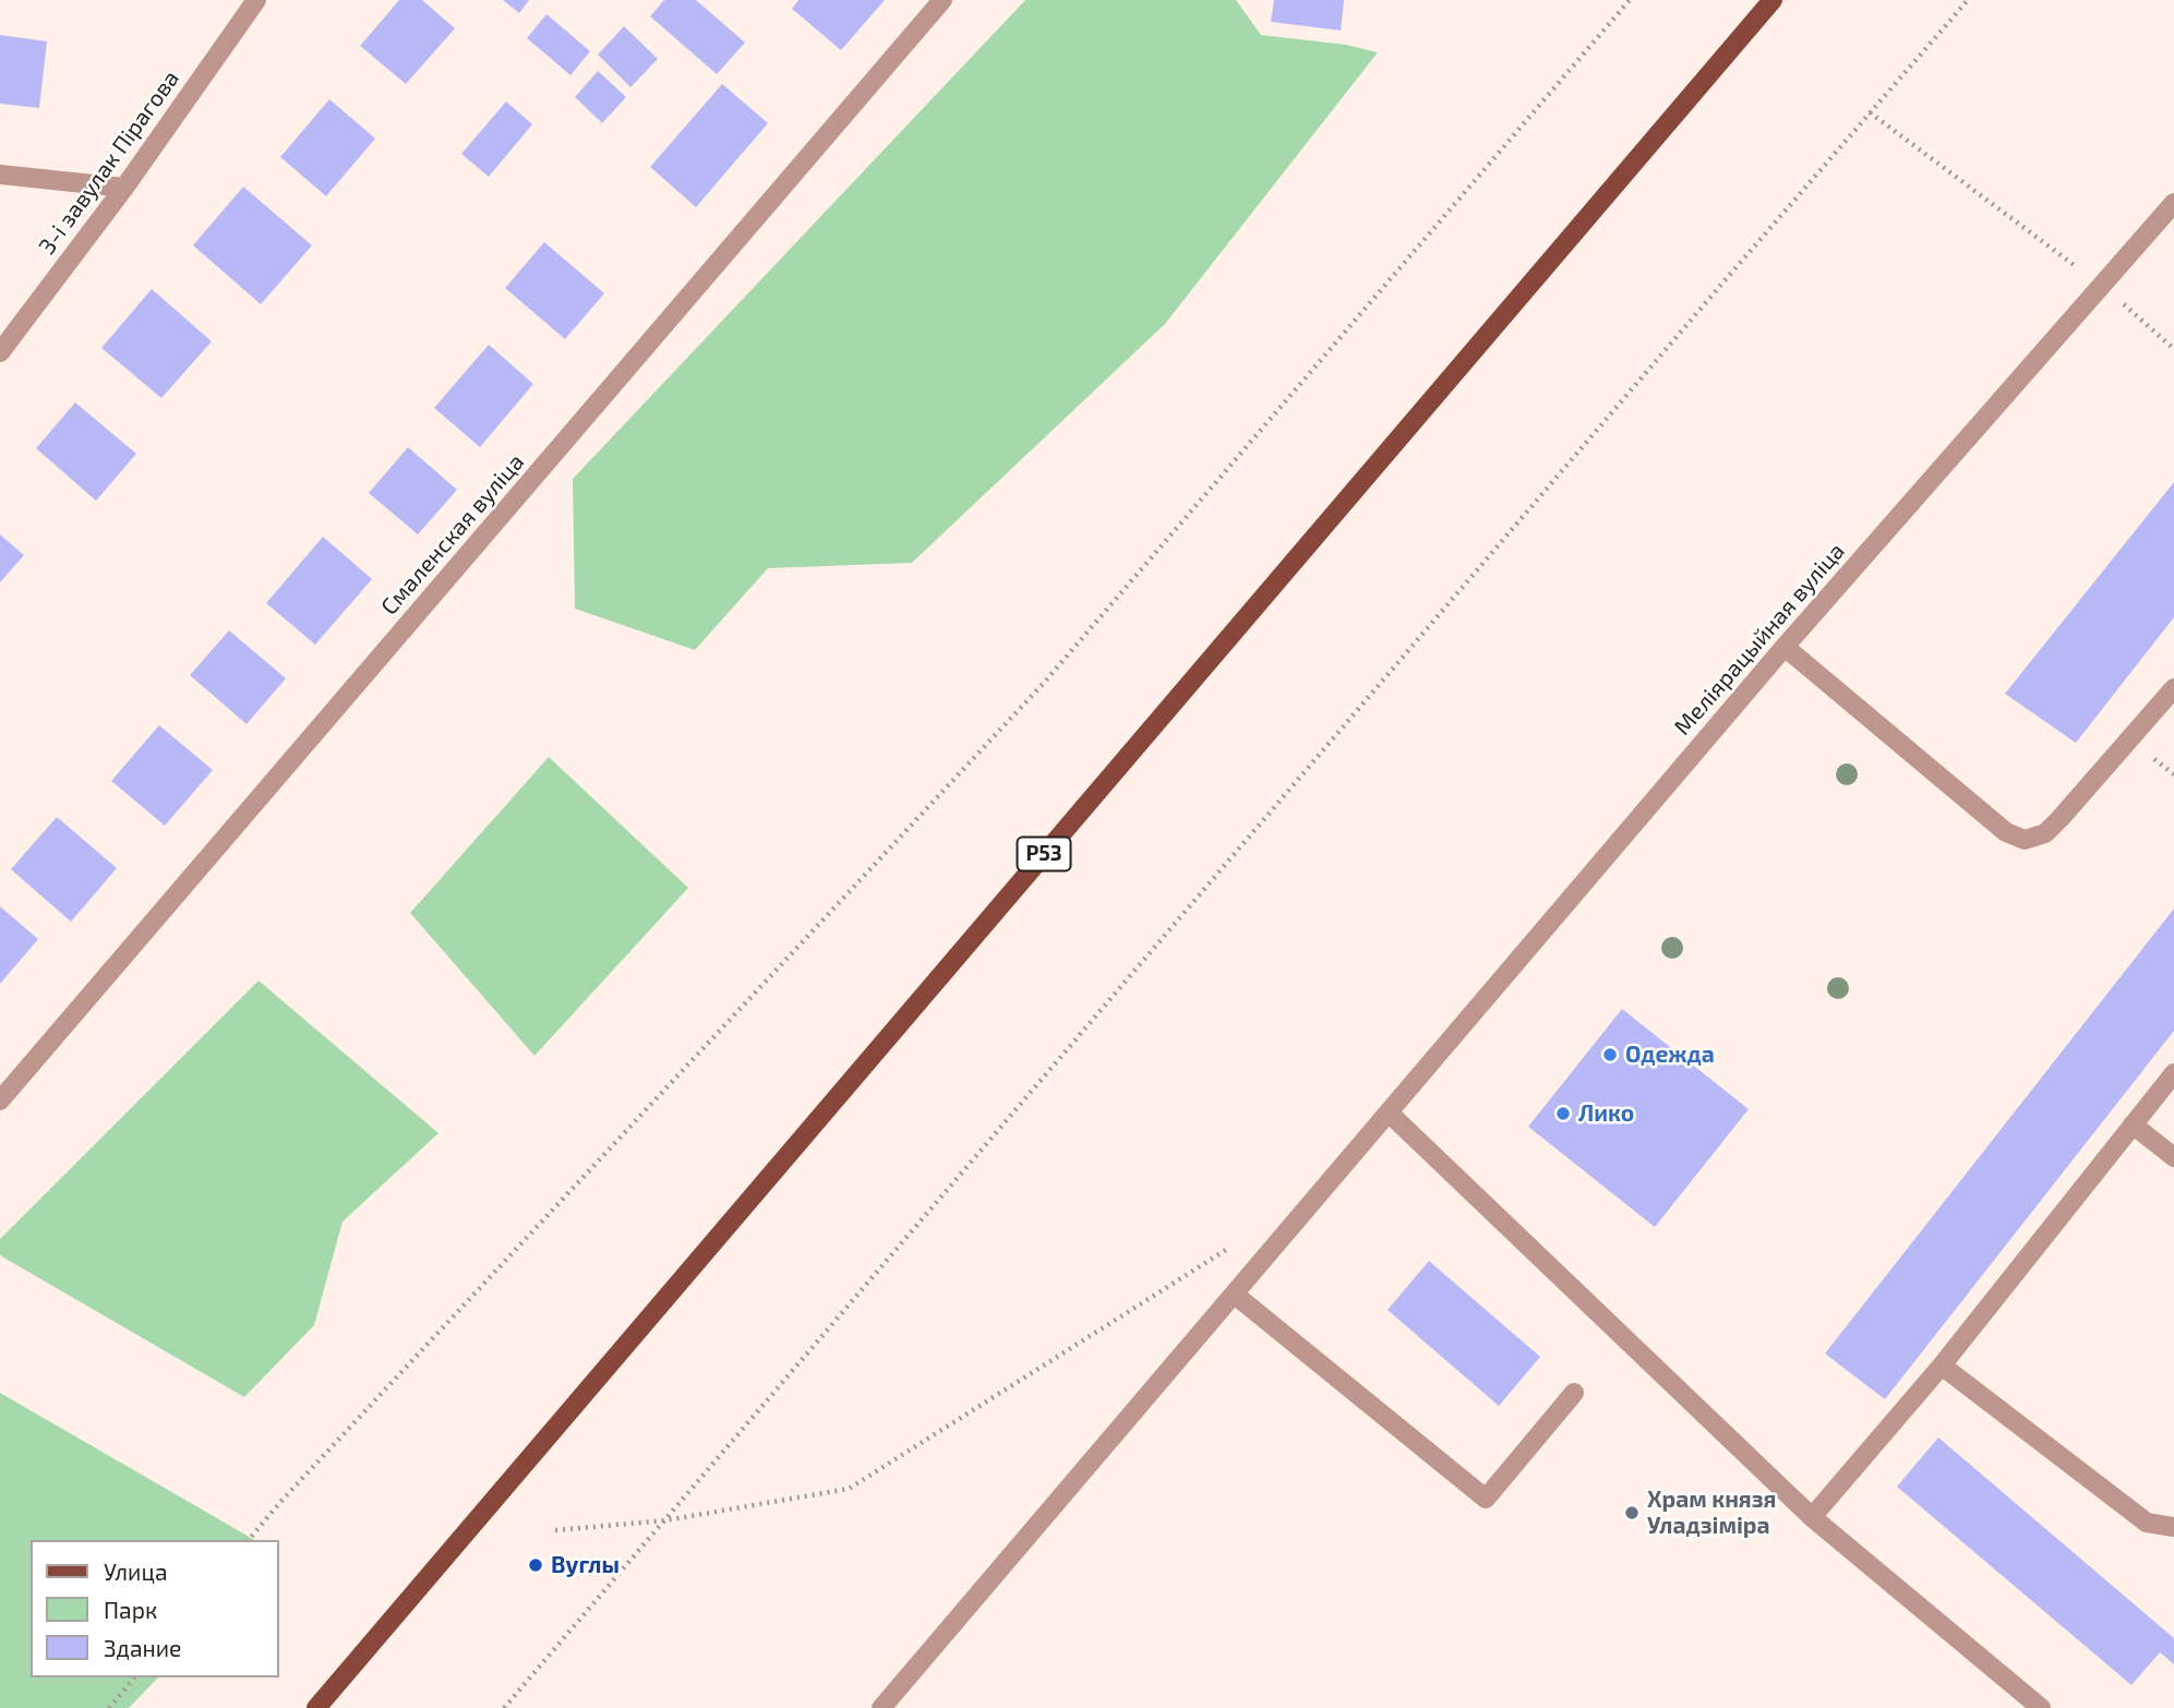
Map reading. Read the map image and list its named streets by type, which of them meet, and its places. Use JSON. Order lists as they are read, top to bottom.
{
  "streets": {
    "main road": ["Р53"],
    "street": ["3-і завулак Пірагова", "Смаленская вуліца", "Меліярацыйная вуліца"]
  },
  "places": [
    "Одежда",
    "Лико",
    "Храм князя Уладзіміра",
    "Вуглы"
  ],
  "legend": ["Улица", "Парк", "Здание"]
}
